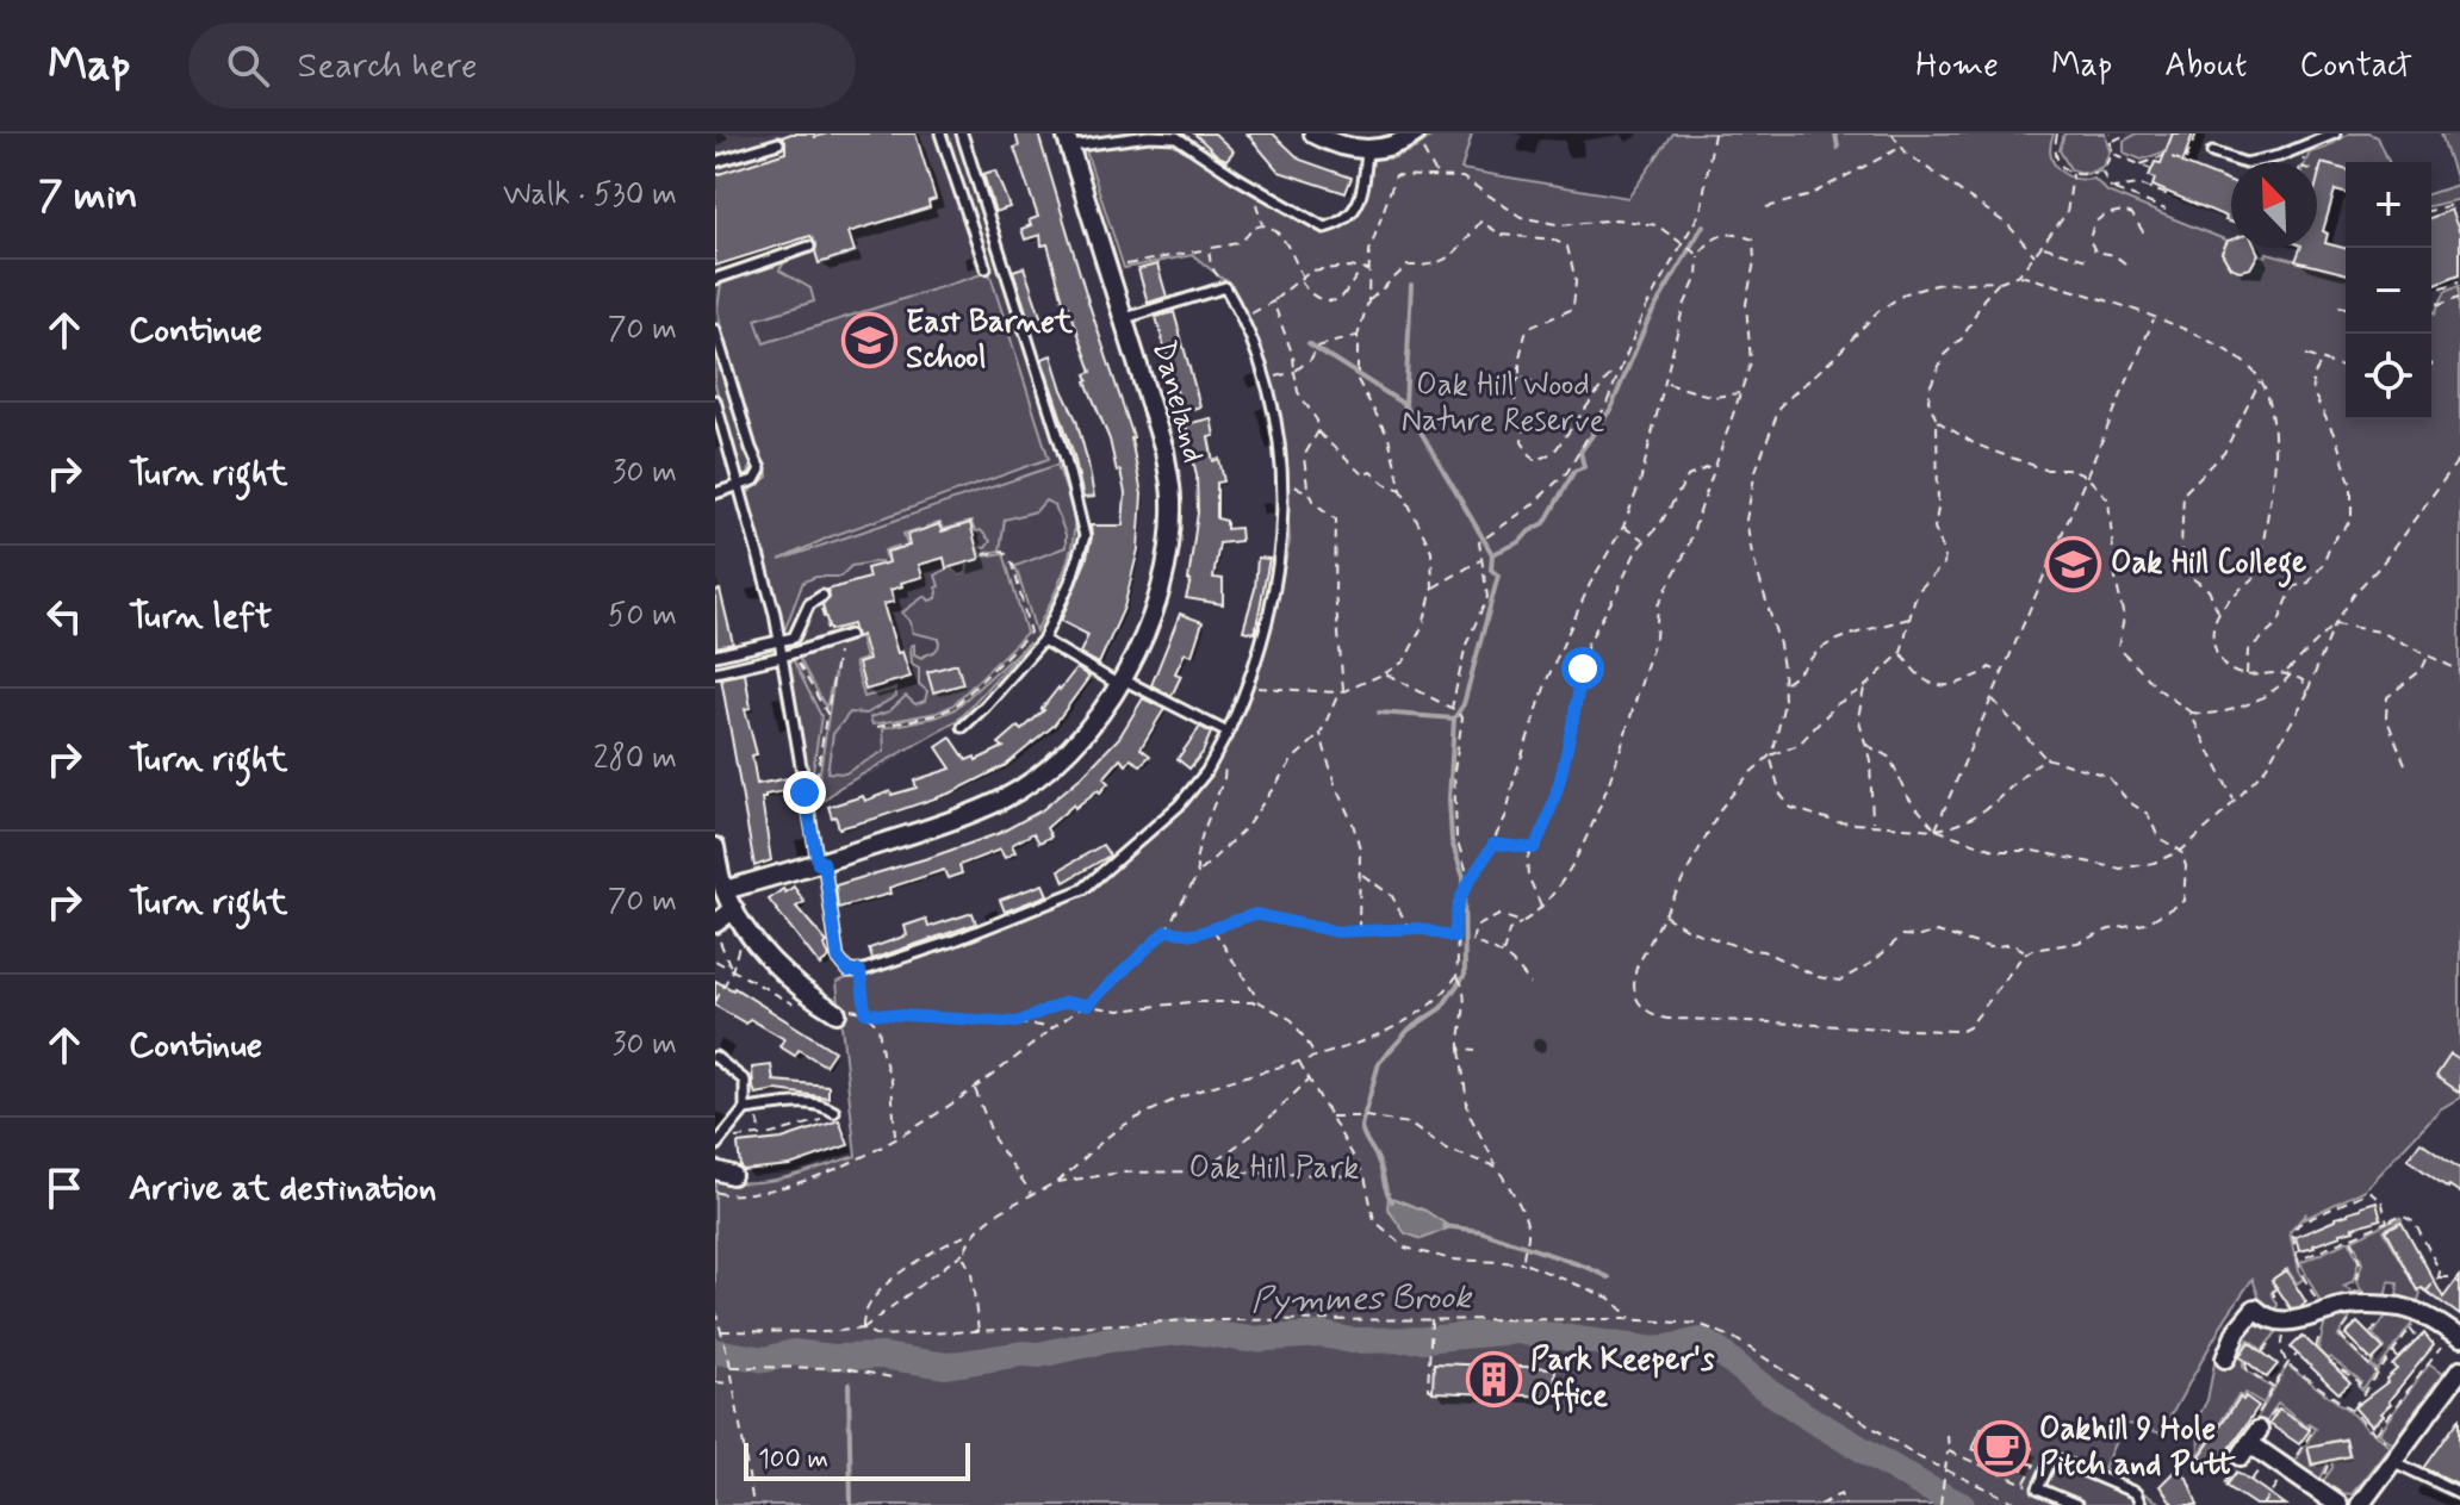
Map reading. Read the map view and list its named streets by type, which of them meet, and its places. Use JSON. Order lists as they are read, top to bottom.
{
  "streets": {
    "street": ["Daneland"]
  },
  "water": ["Pymmes Brook"],
  "parks": ["Oak Hill Wood Nature Reserve", "Oak Hill Park"],
  "places": {
    "school or university": ["East Barnet School", "Oak Hill College"],
    "building": ["Park Keeper's Office"],
    "cafe": ["Oakhill 9 Hole Pitch and Putt"]
  },
  "scale_bar": "100 m",
  "north": "top left",
  "page": {
    "header": "Map",
    "search": "Search here",
    "nav": [
      "Home",
      "Map",
      "About",
      "Contact"
    ],
    "heading": ["7 min", "Walk · 530 m"],
    "map_buttons": ["+", "−"],
    "list": [
      ["Continue", "70 m"],
      ["Turn right", "30 m"],
      ["Turn left", "50 m"],
      ["Turn right", "280 m"],
      ["Turn right", "70 m"],
      ["Continue", "30 m"],
      "Arrive at destination"
    ],
    "scale": "100 m"
  }
}
